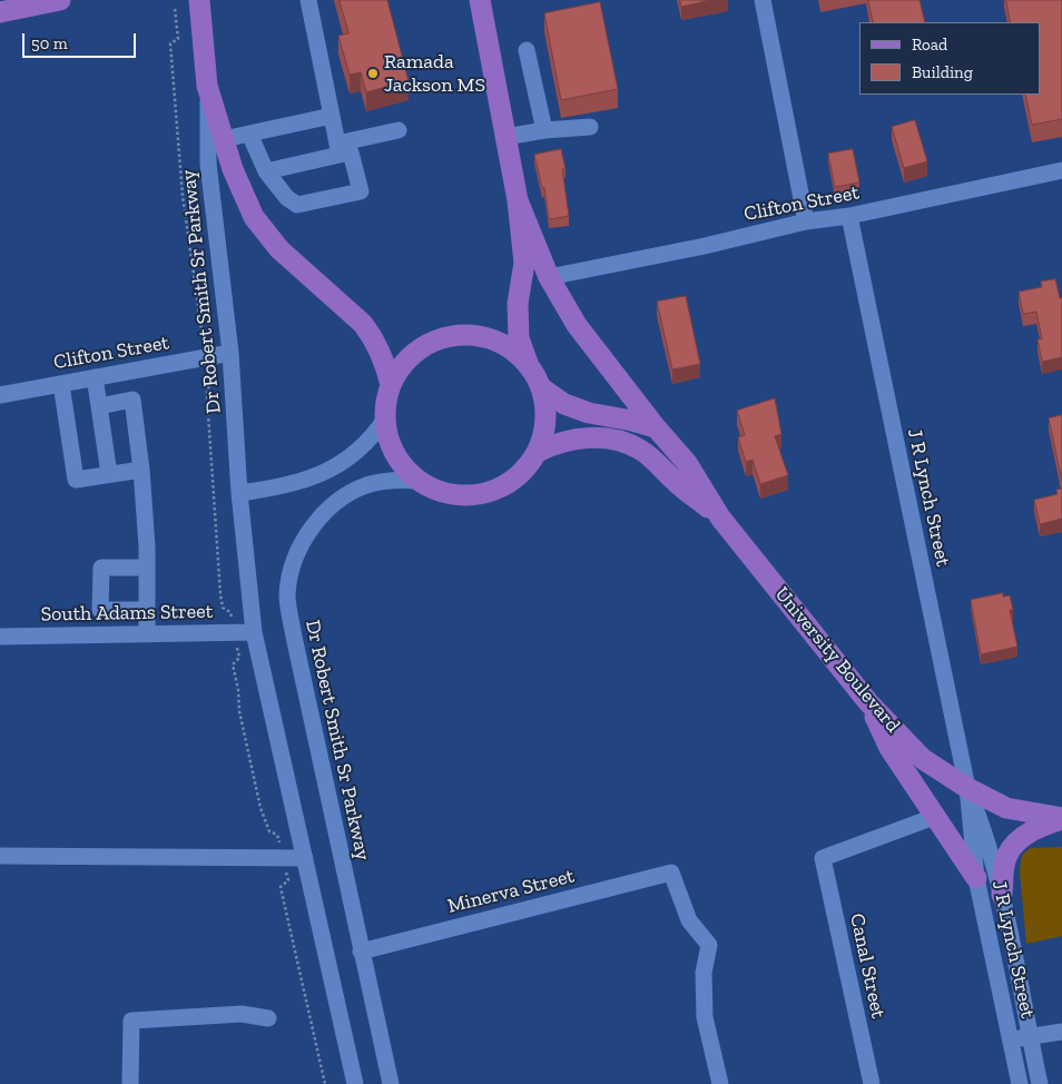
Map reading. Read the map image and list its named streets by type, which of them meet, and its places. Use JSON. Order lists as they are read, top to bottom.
{
  "streets": {
    "main road": ["University Boulevard"],
    "street": [
      "Clifton Street",
      "Dr Robert Smith Sr Parkway",
      "J R Lynch Street",
      "South Adams Street",
      "Minerva Street",
      "Canal Street"
    ]
  },
  "crossings": [
    ["Clifton Street", "Dr Robert Smith Sr Parkway"],
    ["Clifton Street", "J R Lynch Street"],
    ["Clifton Street", "University Boulevard"],
    ["Dr Robert Smith Sr Parkway", "South Adams Street"],
    ["Dr Robert Smith Sr Parkway", "University Boulevard"],
    ["Dr Robert Smith Sr Parkway", "Minerva Street"],
    ["J R Lynch Street", "University Boulevard"]
  ],
  "places": ["Ramada Jackson MS"],
  "legend": ["Road", "Building"],
  "scale_bar": "50 m"
}
